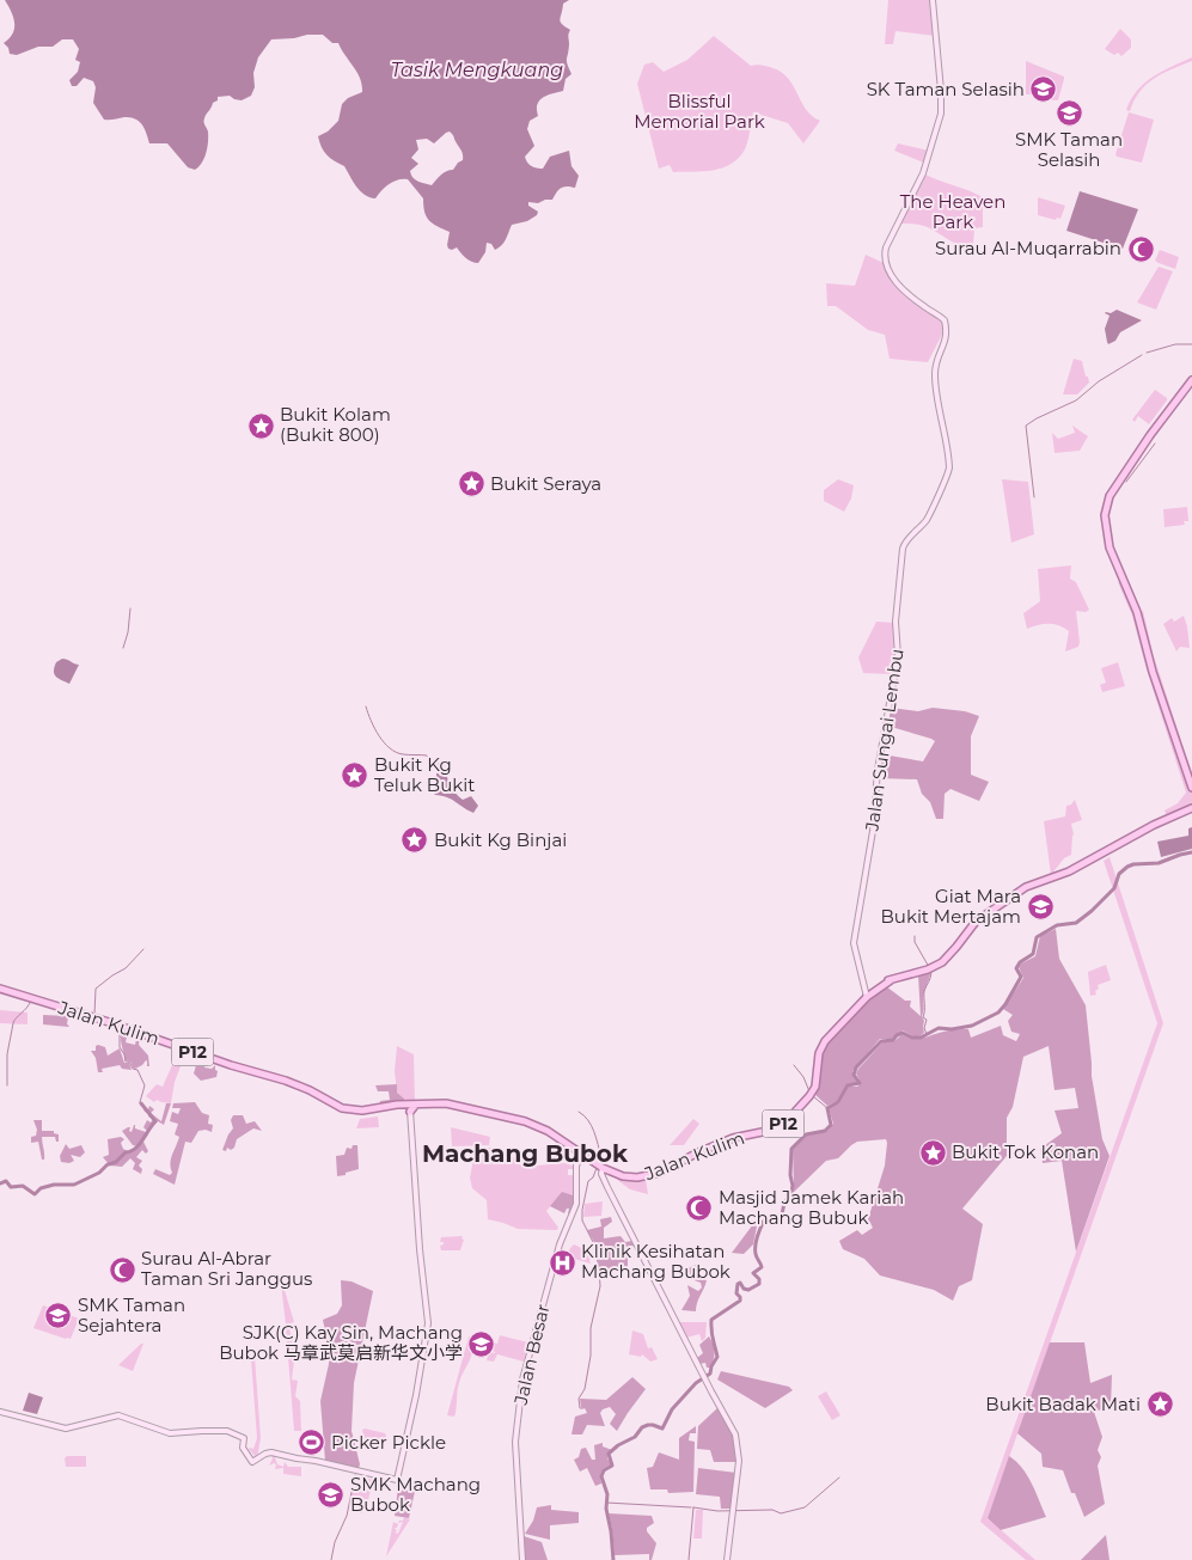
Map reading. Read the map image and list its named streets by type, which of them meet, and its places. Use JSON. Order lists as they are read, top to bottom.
{
  "streets": {
    "main road": [
      "Jalan Sungai Lembu",
      "Jalan Kulim",
      "P12",
      "Jalan Besar"
    ]
  },
  "crossings": [
    ["Jalan Sungai Lembu", "Jalan Kulim"],
    ["Jalan Kulim", "Jalan Besar"]
  ],
  "districts": ["Machang Bubok"],
  "water": ["Tasik Mengkuang"],
  "parks": ["Blissful Memorial Park", "The Heaven Park"],
  "places": {
    "school or university": [
      "SK Taman Selasih",
      "SMK Taman Selasih",
      "Giat Mara Bukit Mertajam",
      "SMK Taman Sejahtera",
      "SJK(C) Kay Sin, Machang Bubok 马章武莫启新华文小学",
      "SMK Machang Bubok"
    ],
    "mosque": ["Surau Al-Muqarrabin", "Masjid Jamek Kariah Machang Bubuk", "Surau Al-Abrar Taman Sri Janggus"],
    "place": [
      "Bukit Kolam (Bukit 800)",
      "Bukit Seraya",
      "Bukit Kg Teluk Bukit",
      "Bukit Kg Binjai",
      "Bukit Tok Konan",
      "Bukit Badak Mati"
    ],
    "hospital": ["Klinik Kesihatan Machang Bubok"],
    "sports": ["Picker Pickle"]
  }
}
